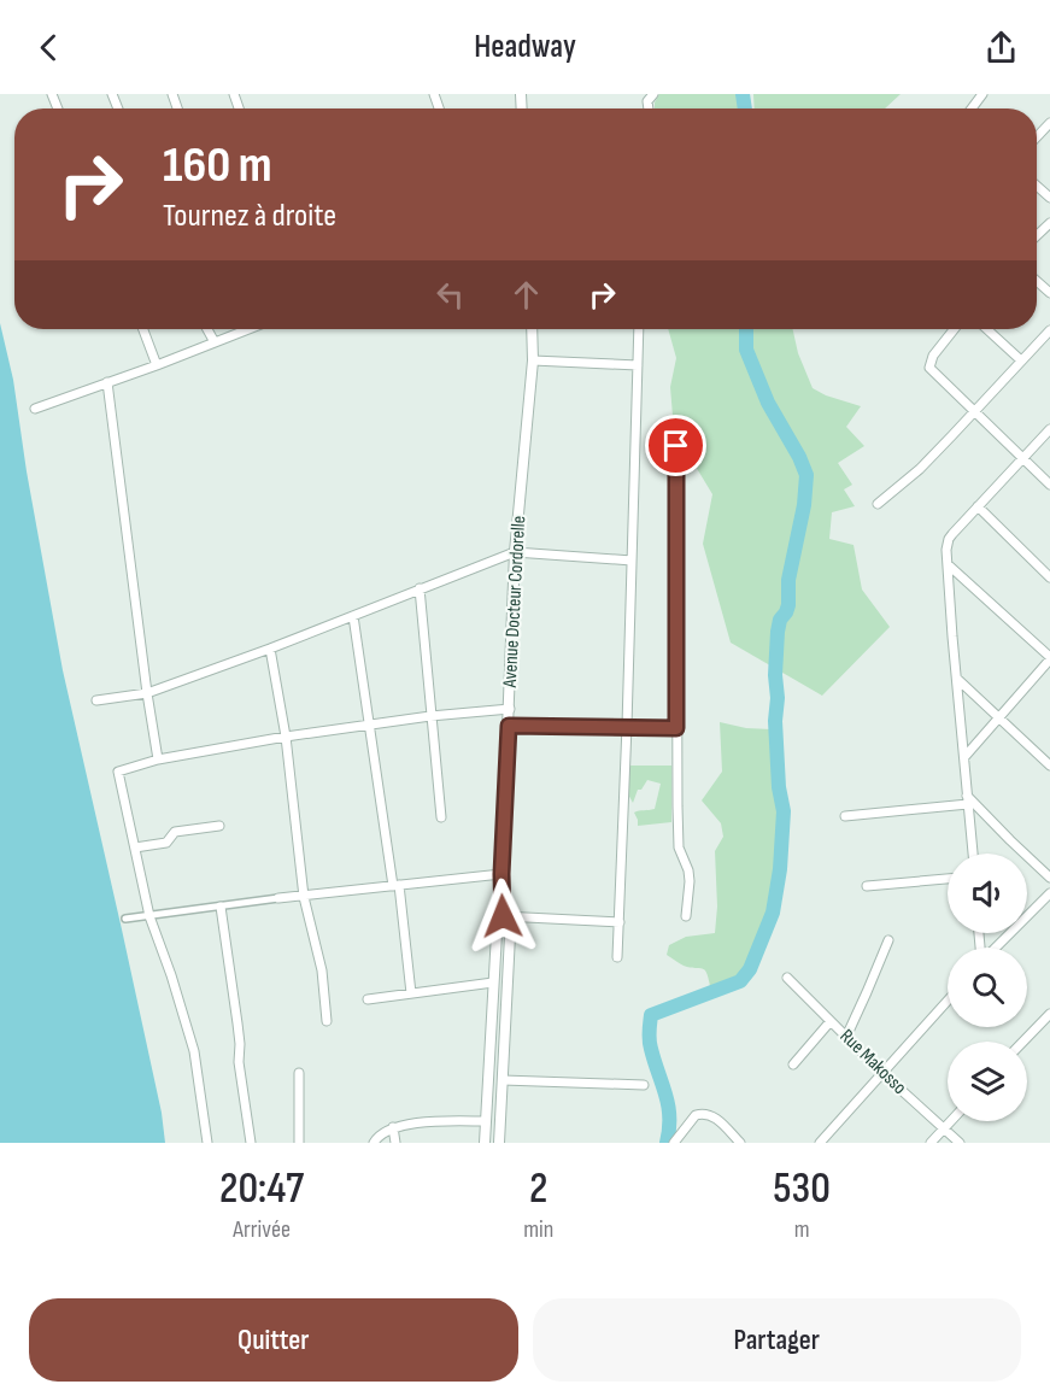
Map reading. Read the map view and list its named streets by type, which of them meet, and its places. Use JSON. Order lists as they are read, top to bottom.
{
  "streets": {
    "street": ["Avenue Docteur Cordorelle", "Rue Makosso"]
  },
  "page": {
    "header": "Headway",
    "turn": ["160 m", "Tournez à droite"],
    "eta": [
      "20:47",
      "Arrivée",
      "2",
      "min",
      "530",
      "m"
    ],
    "buttons": ["Quitter", "Partager"]
  }
}
